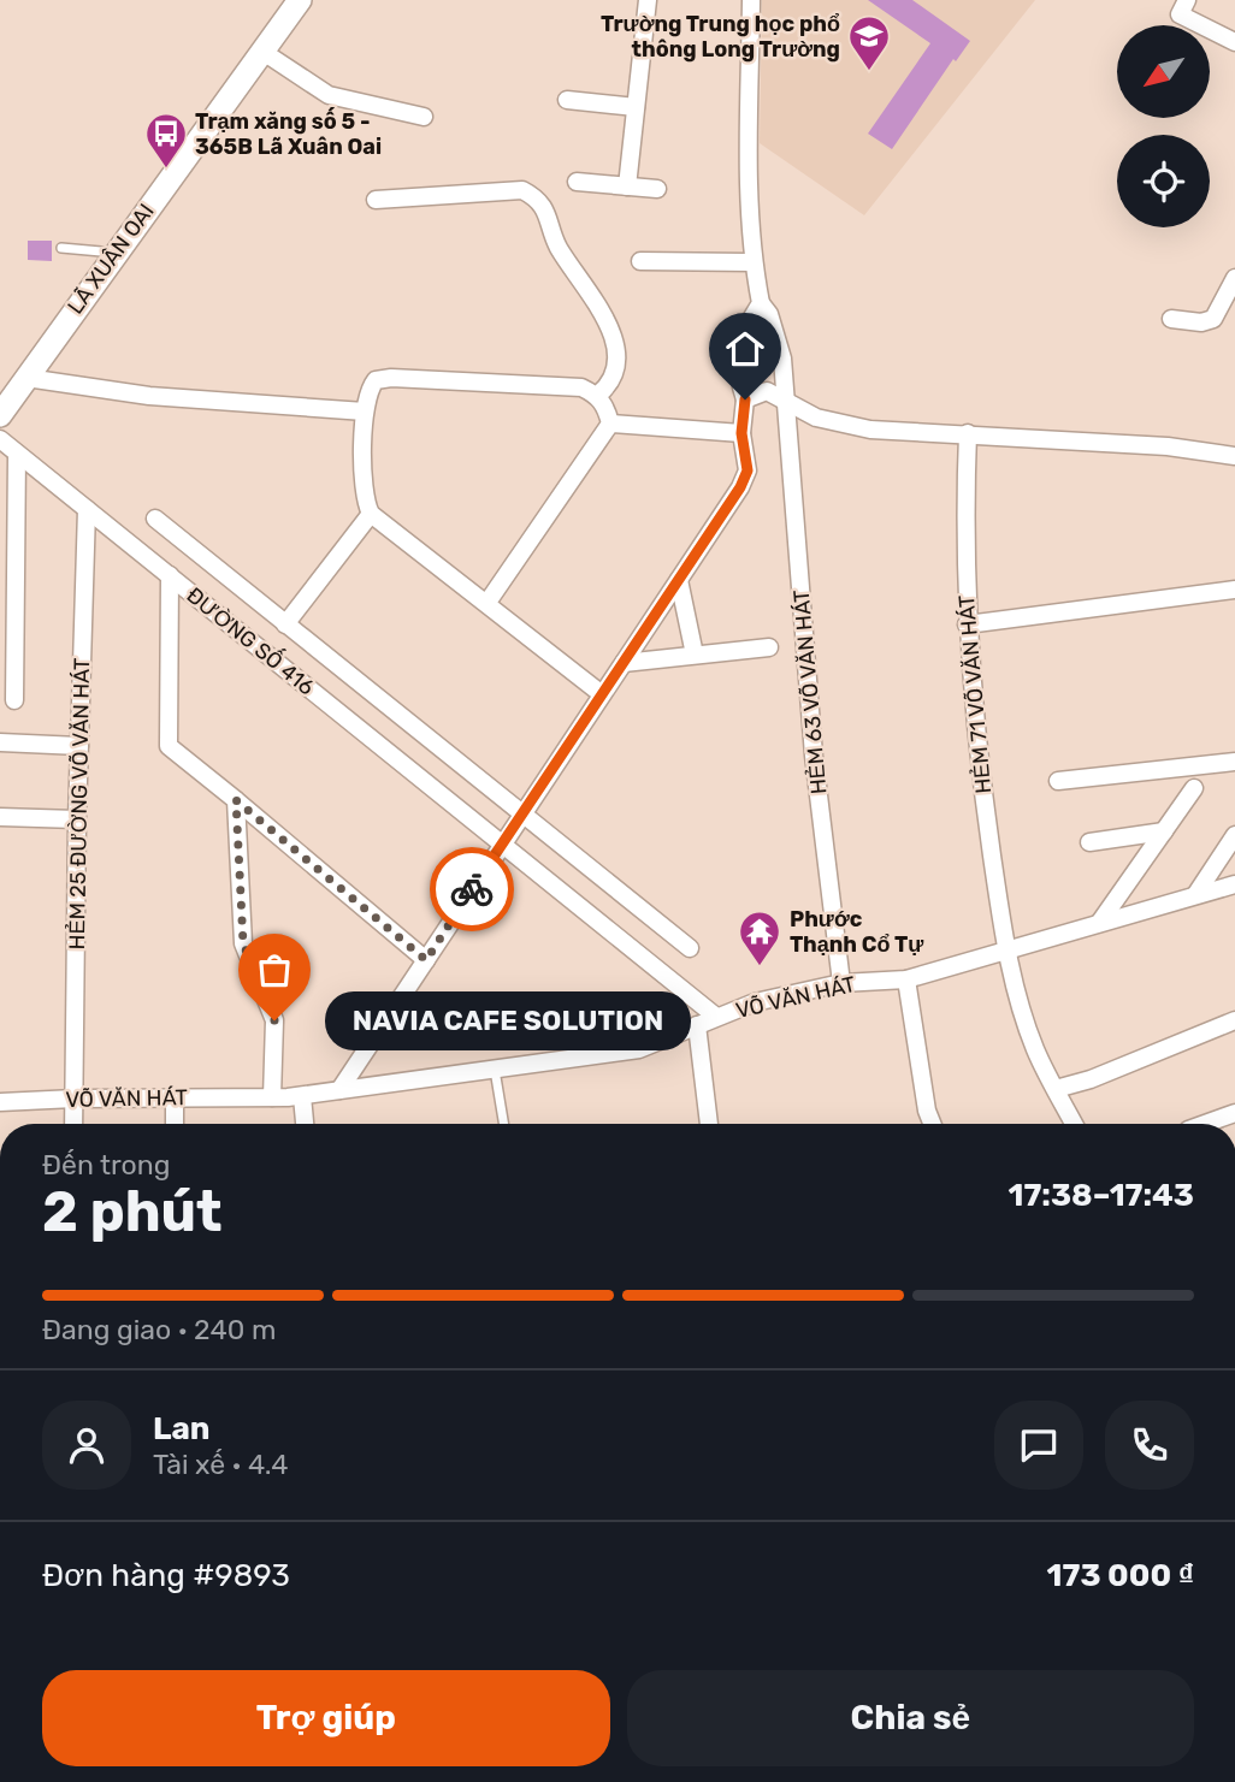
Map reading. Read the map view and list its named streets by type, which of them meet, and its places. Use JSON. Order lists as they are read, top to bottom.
{
  "streets": {
    "main road": ["LÃ XUÂN OAI"],
    "street": [
      "ĐƯỜNG SỐ 416",
      "HẺM 63 VÕ VĂN HÁT",
      "HẺM 71 VÕ VĂN HÁT",
      "HẺM 25 ĐƯỜNG VÕ VĂN HÁT",
      "VÕ VĂN HÁT"
    ]
  },
  "crossings": [
    ["ĐƯỜNG SỐ 416", "HẺM 25 ĐƯỜNG VÕ VĂN HÁT"],
    ["ĐƯỜNG SỐ 416", "VÕ VĂN HÁT"],
    ["HẺM 63 VÕ VĂN HÁT", "VÕ VĂN HÁT"],
    ["HẺM 71 VÕ VĂN HÁT", "VÕ VĂN HÁT"],
    ["HẺM 25 ĐƯỜNG VÕ VĂN HÁT", "VÕ VĂN HÁT"]
  ],
  "places": {
    "school or university": ["Trường Trung học phổ thông Long Trường"],
    "bus stop": ["Trạm xăng số 5 - 365B Lã Xuân Oai"],
    "temple": ["Phước Thạnh Cổ Tự"],
    "other": ["NAVIA CAFE SOLUTION"]
  },
  "north": "bottom left",
  "page": {
    "bubble": "NAVIA CAFE SOLUTION",
    "heading": ["2 phút", "Đến trong", "17:38–17:43"],
    "panel": [
      "Lan",
      "Tài xế · 4.4",
      "Đơn hàng #9893",
      "173 000 ₫"
    ],
    "bar": "Đang giao · 240 m",
    "buttons": ["Trợ giúp", "Chia sẻ"]
  }
}
